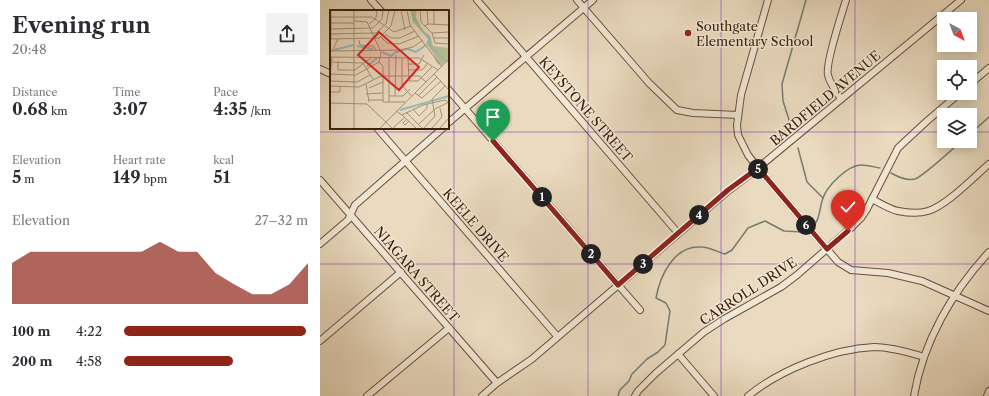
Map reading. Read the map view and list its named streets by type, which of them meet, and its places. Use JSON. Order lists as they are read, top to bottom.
{
  "streets": {
    "street": [
      "BARDFIELD AVENUE",
      "KEYSTONE STREET",
      "KEELE DRIVE",
      "NIAGARA STREET",
      "CARROLL DRIVE"
    ]
  },
  "crossings": [
    ["BARDFIELD AVENUE", "KEYSTONE STREET"],
    ["BARDFIELD AVENUE", "KEELE DRIVE"],
    ["BARDFIELD AVENUE", "NIAGARA STREET"]
  ],
  "places": ["Southgate Elementary School"],
  "north": "bottom right",
  "page": {
    "heading": ["Evening run", "20:48"],
    "stats": [
      ["Distance", "0.68 km"],
      ["Time", "3:07"],
      ["Pace", "4:35 /km"],
      ["Elevation", "5 m"],
      ["Heart rate", "149 bpm"],
      ["kcal", "51"]
    ],
    "pins": [
      "5",
      "1",
      "4",
      "6",
      "2",
      "3"
    ],
    "chart": ["Elevation", "27–32 m"],
    "list": [
      {
        "name": "100 m",
        "note": "4:22"
      },
      {
        "name": "200 m",
        "note": "4:58"
      }
    ]
  }
}
